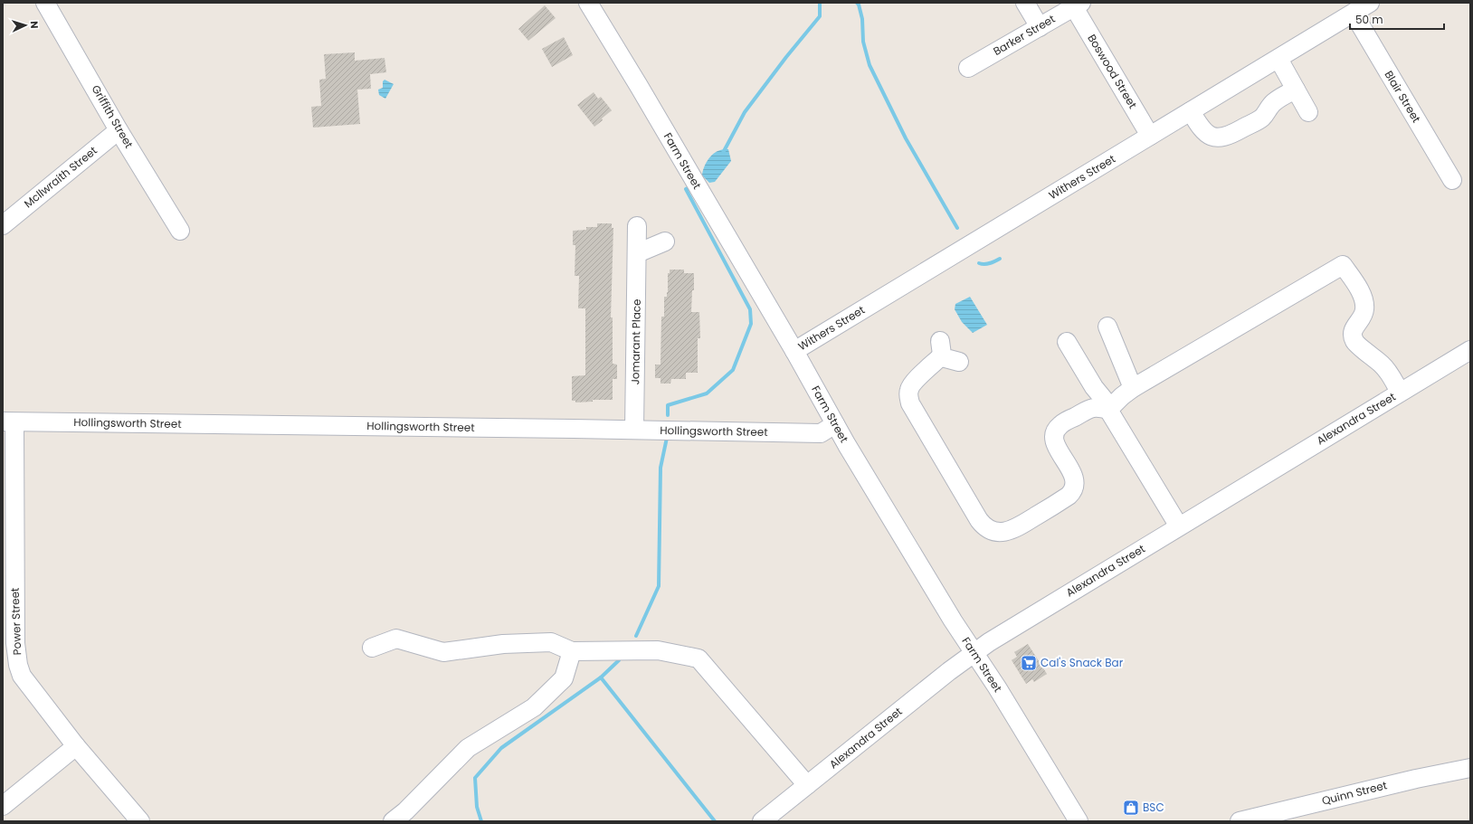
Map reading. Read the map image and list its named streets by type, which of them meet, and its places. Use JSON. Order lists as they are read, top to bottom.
{
  "streets": {
    "street": [
      "Barker Street",
      "Boswood Street",
      "Blair Street",
      "Griffith Street",
      "Farm Street",
      "Mcllwraith Street",
      "Withers Street",
      "Jomarant Place",
      "Alexandra Street",
      "Hollingsworth Street",
      "Power Street",
      "Quinn Street"
    ]
  },
  "crossings": [
    ["Barker Street", "Boswood Street"],
    ["Boswood Street", "Withers Street"],
    ["Blair Street", "Withers Street"],
    ["Griffith Street", "Mcllwraith Street"],
    ["Farm Street", "Withers Street"],
    ["Farm Street", "Alexandra Street"],
    ["Farm Street", "Hollingsworth Street"],
    ["Jomarant Place", "Hollingsworth Street"],
    ["Hollingsworth Street", "Power Street"]
  ],
  "places": {
    "supermarket": ["Cal's Snack Bar"],
    "shop": ["BSC"]
  },
  "scale_bar": "50 m",
  "north": "right"
}
